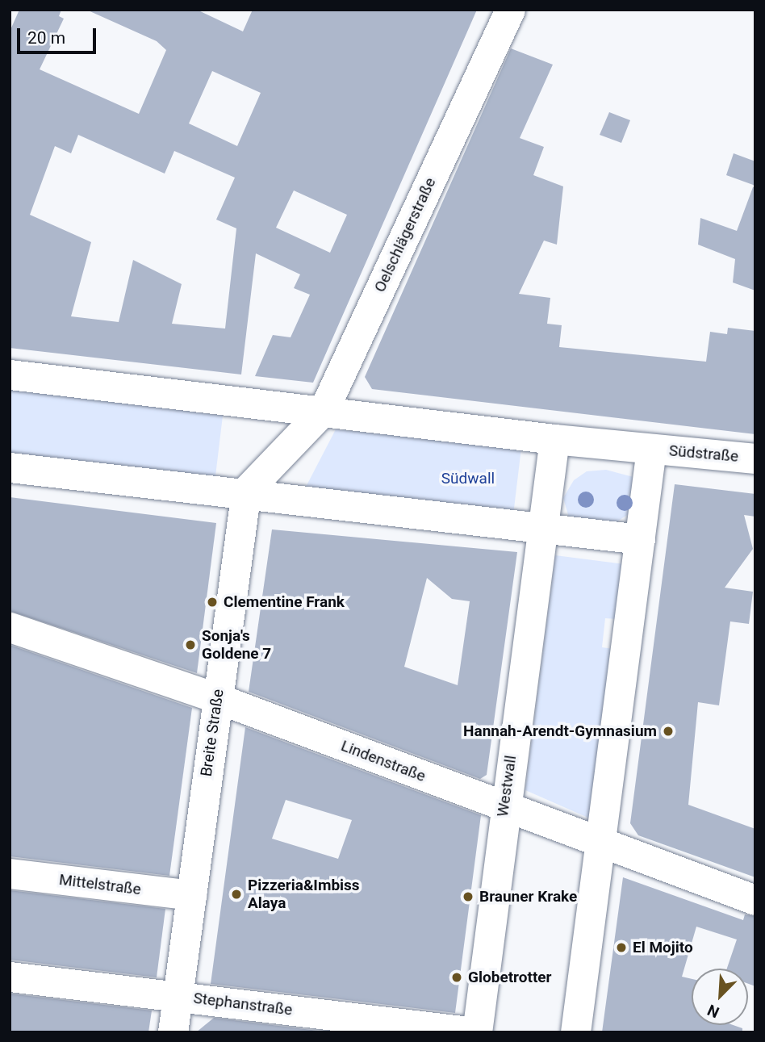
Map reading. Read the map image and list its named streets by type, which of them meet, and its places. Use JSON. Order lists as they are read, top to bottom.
{
  "streets": {
    "street": [
      "Oelschlägerstraße",
      "Südstraße",
      "Breite Straße",
      "Lindenstraße",
      "Westwall",
      "Mittelstraße",
      "Stephanstraße"
    ]
  },
  "crossings": [
    ["Oelschlägerstraße", "Breite Straße"],
    ["Breite Straße", "Lindenstraße"],
    ["Breite Straße", "Mittelstraße"],
    ["Breite Straße", "Stephanstraße"],
    ["Lindenstraße", "Westwall"],
    ["Westwall", "Stephanstraße"]
  ],
  "parks": ["Südwall"],
  "places": [
    "Clementine Frank",
    "Sonja's Goldene 7",
    "Hannah-Arendt-Gymnasium",
    "Pizzeria&Imbiss Alaya",
    "Brauner Krake",
    "El Mojito",
    "Globetrotter"
  ],
  "scale_bar": "20 m",
  "north": "bottom left"
}
